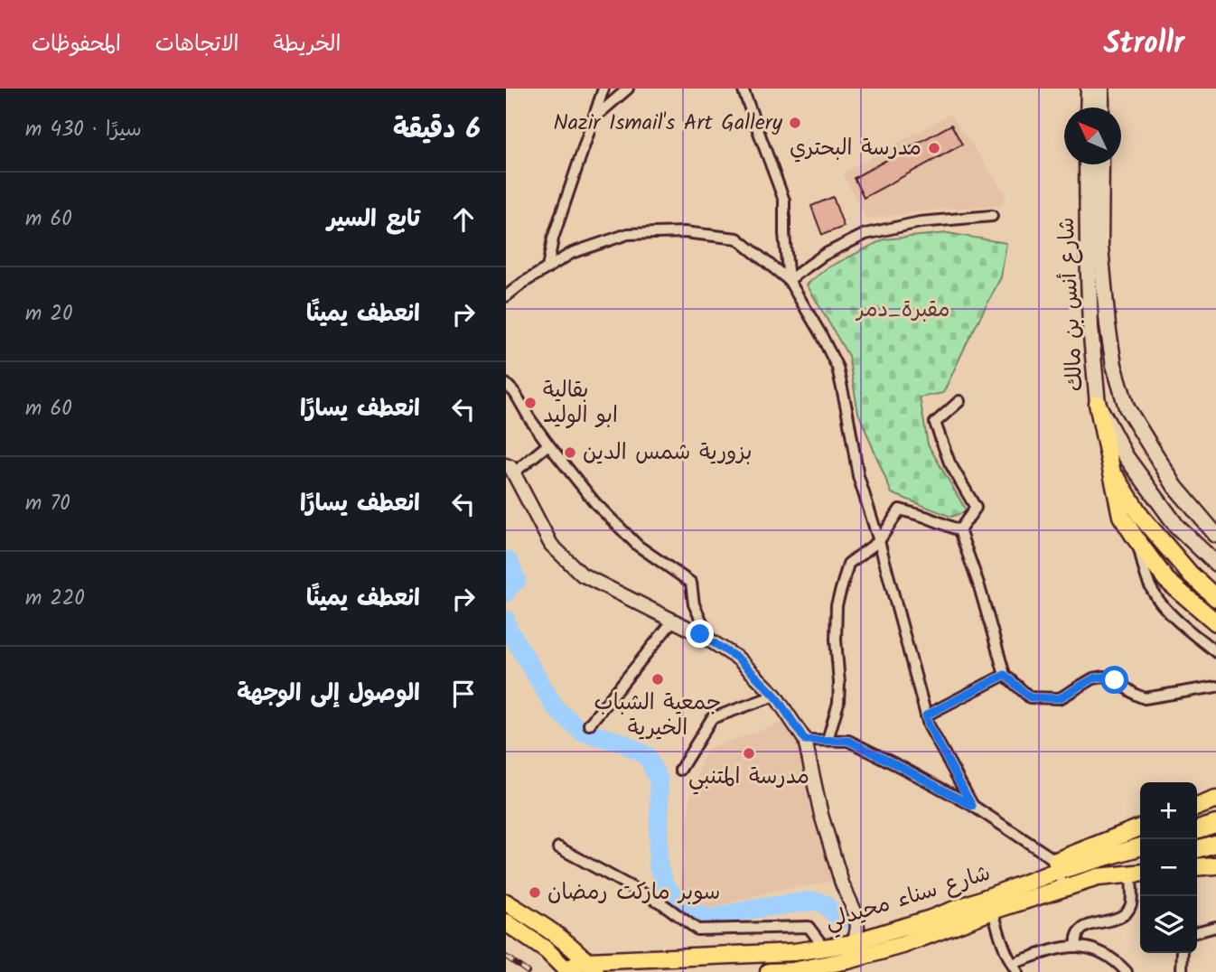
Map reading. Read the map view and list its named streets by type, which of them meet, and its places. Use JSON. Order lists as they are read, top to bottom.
{
  "streets": {
    "main road": ["شارع أنس بن مالك", "شارع سناء محيدلي"]
  },
  "parks": ["مقبرة_دمر"],
  "places": [
    "Nazir Ismail's Art Gallery",
    "مدرسة البحتري",
    "بقالية ابو الوليد",
    "بزورية شمس الدين",
    "جمعية الشباب الخيرية",
    "مدرسة المتنبي",
    "سوبر ماركت رمضان"
  ],
  "north": "top left",
  "page": {
    "header": "Strollr",
    "nav": ["الخريطة", "الاتجاهات", "المحفوظات"],
    "heading": ["6 دقيقة", "سيرًا · 430 m"],
    "list": [
      ["تابع السير", "60 m"],
      ["انعطف يمينًا", "20 m"],
      ["انعطف يسارًا", "60 m"],
      ["انعطف يسارًا", "70 m"],
      ["انعطف يمينًا", "220 m"],
      "الوصول إلى الوجهة"
    ],
    "map_buttons": ["+", "−"]
  }
}
